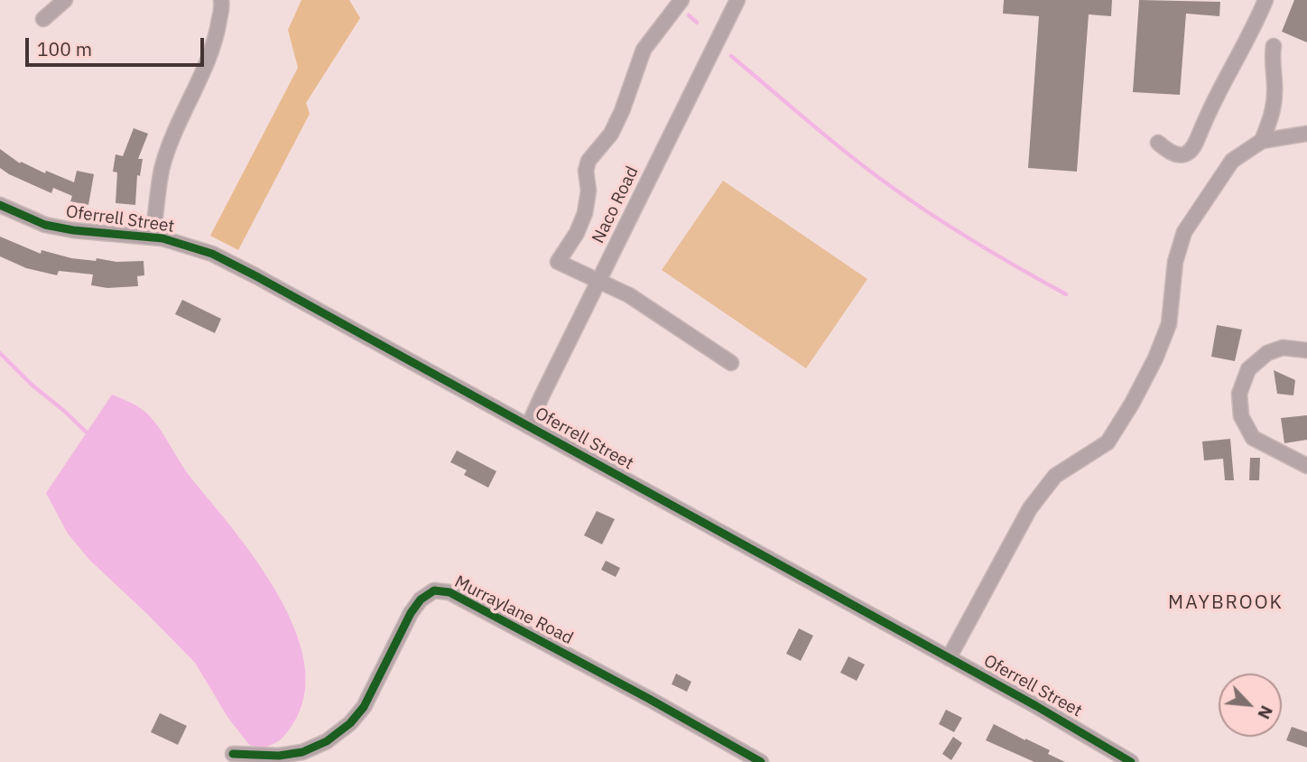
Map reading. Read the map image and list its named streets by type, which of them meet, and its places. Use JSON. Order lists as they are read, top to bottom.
{
  "streets": {
    "street": ["Naco Road", "Oferrell Street", "Murraylane Road"]
  },
  "crossings": [
    ["Naco Road", "Oferrell Street"]
  ],
  "districts": ["MAYBROOK"],
  "scale_bar": "100 m",
  "north": "bottom right"
}
